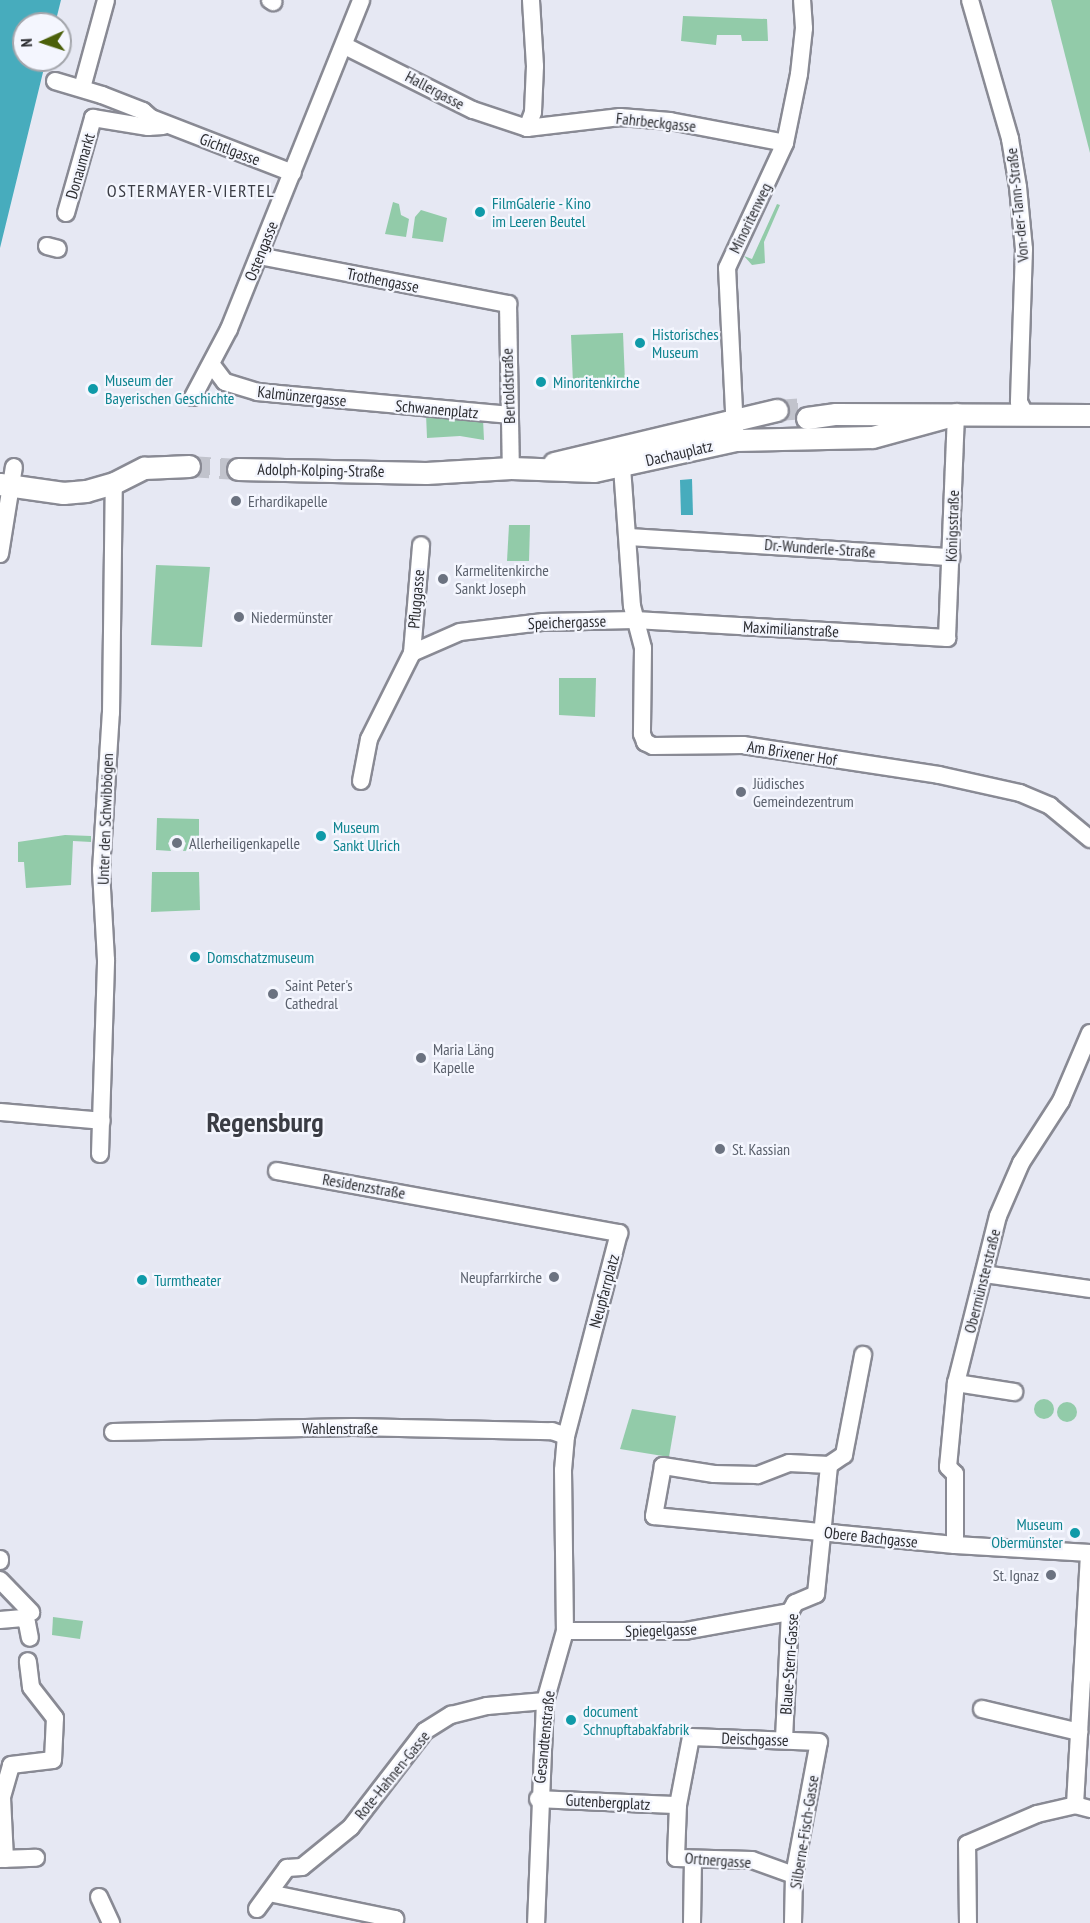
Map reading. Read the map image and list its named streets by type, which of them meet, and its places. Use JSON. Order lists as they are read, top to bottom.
{
  "streets": {
    "street": [
      "Hallergasse",
      "Fahrbeckgasse",
      "Gichtlgasse",
      "Donaumarkt",
      "Von-der-Tann-Straße",
      "Minoritenweg",
      "Ostengasse",
      "Trothengasse",
      "Bertoldstraße",
      "Kalmünzergasse",
      "Schwanenplatz",
      "Dachauplatz",
      "Adolph-Kolping-Straße",
      "Königsstraße",
      "Dr.-Wunderle-Straße",
      "Pfluggasse",
      "Speichergasse",
      "Maximilianstraße",
      "Am Brixener Hof",
      "Unter den Schwibbögen",
      "Residenzstraße",
      "Obermünsterstraße",
      "Neupfarrplatz",
      "Wahlenstraße",
      "Obere Bachgasse",
      "Spiegelgasse",
      "Blaue-Stern-Gasse",
      "Gesandtenstraße",
      "Deischgasse",
      "Rote-Hahnen-Gasse",
      "Gutenbergplatz",
      "Silberne-Fisch-Gasse",
      "Ortnergasse"
    ]
  },
  "crossings": [
    ["Hallergasse", "Fahrbeckgasse"],
    ["Hallergasse", "Ostengasse"],
    ["Fahrbeckgasse", "Minoritenweg"],
    ["Gichtlgasse", "Donaumarkt"],
    ["Gichtlgasse", "Ostengasse"],
    ["Minoritenweg", "Dachauplatz"],
    ["Ostengasse", "Trothengasse"],
    ["Ostengasse", "Kalmünzergasse"],
    ["Trothengasse", "Bertoldstraße"],
    ["Bertoldstraße", "Schwanenplatz"],
    ["Bertoldstraße", "Dachauplatz"],
    ["Bertoldstraße", "Adolph-Kolping-Straße"],
    ["Kalmünzergasse", "Schwanenplatz"],
    ["Dachauplatz", "Adolph-Kolping-Straße"],
    ["Dachauplatz", "Königsstraße"],
    ["Dachauplatz", "Dr.-Wunderle-Straße"],
    ["Dachauplatz", "Speichergasse"],
    ["Dachauplatz", "Maximilianstraße"],
    ["Dachauplatz", "Am Brixener Hof"],
    ["Königsstraße", "Dr.-Wunderle-Straße"],
    ["Königsstraße", "Maximilianstraße"],
    ["Pfluggasse", "Speichergasse"],
    ["Speichergasse", "Maximilianstraße"],
    ["Residenzstraße", "Neupfarrplatz"],
    ["Obermünsterstraße", "Obere Bachgasse"],
    ["Neupfarrplatz", "Wahlenstraße"],
    ["Neupfarrplatz", "Gesandtenstraße"],
    ["Obere Bachgasse", "Blaue-Stern-Gasse"],
    ["Spiegelgasse", "Blaue-Stern-Gasse"],
    ["Spiegelgasse", "Gesandtenstraße"],
    ["Blaue-Stern-Gasse", "Deischgasse"],
    ["Gesandtenstraße", "Rote-Hahnen-Gasse"],
    ["Gesandtenstraße", "Gutenbergplatz"],
    ["Deischgasse", "Gutenbergplatz"],
    ["Deischgasse", "Silberne-Fisch-Gasse"],
    ["Deischgasse", "Ortnergasse"],
    ["Gutenbergplatz", "Ortnergasse"],
    ["Silberne-Fisch-Gasse", "Ortnergasse"]
  ],
  "districts": ["OSTERMAYER-VIERTEL", "Regensburg"],
  "places": [
    "FilmGalerie - Kino im Leeren Beutel",
    "Historisches Museum",
    "Minoritenkirche",
    "Museum der Bayerischen Geschichte",
    "Erhardikapelle",
    "Karmelitenkirche Sankt Joseph",
    "Niedermünster",
    "Jüdisches Gemeindezentrum",
    "Museum Sankt Ulrich",
    "Allerheiligenkapelle",
    "Domschatzmuseum",
    "Saint Peter's Cathedral",
    "Maria Läng Kapelle",
    "St. Kassian",
    "Neupfarrkirche",
    "Turmtheater",
    "Museum Obermünster",
    "St. Ignaz",
    "document Schnupftabakfabrik"
  ],
  "north": "left"
}
